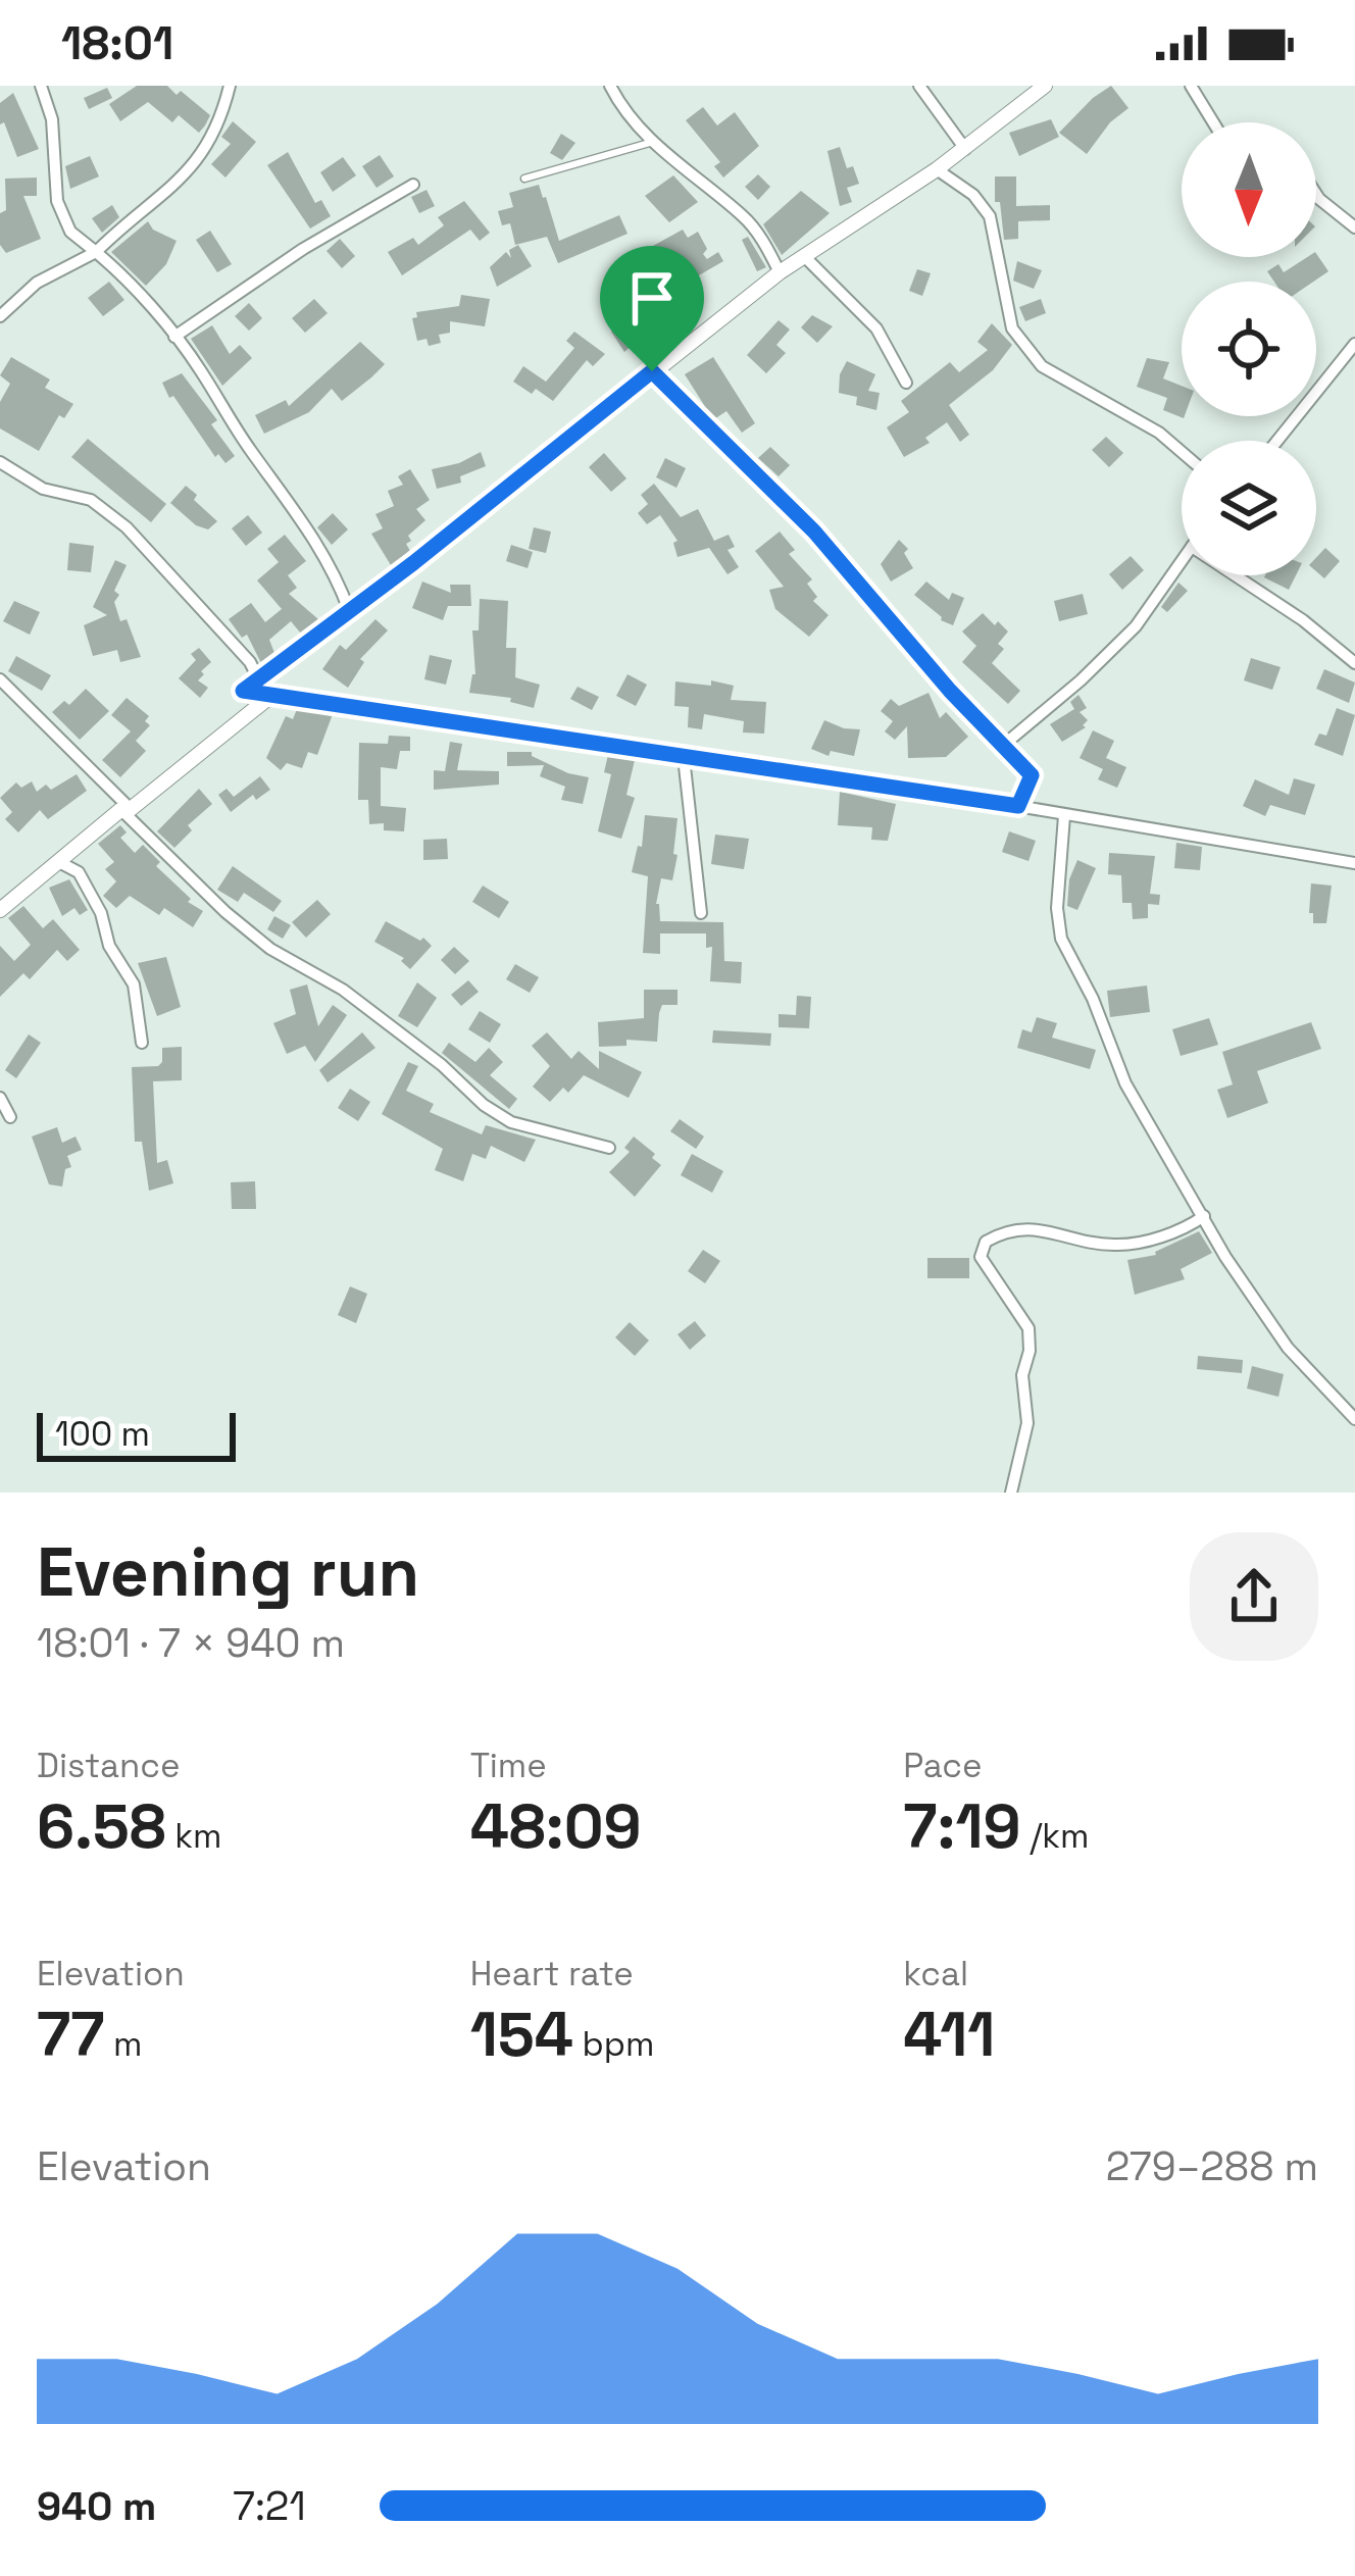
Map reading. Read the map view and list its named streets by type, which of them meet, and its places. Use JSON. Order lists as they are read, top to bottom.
{
  "scale_bar": "100 m",
  "north": "bottom",
  "page": {
    "status": "18:01",
    "scale": "100 m",
    "heading": ["Evening run", "18:01 · 7 × 940 m"],
    "stats": [
      ["Distance", "6.58 km"],
      ["Time", "48:09"],
      ["Pace", "7:19 /km"],
      ["Elevation", "77 m"],
      ["Heart rate", "154 bpm"],
      ["kcal", "411"]
    ],
    "chart": ["Elevation", "279–288 m"],
    "list": [
      {
        "name": "940 m",
        "note": "7:21"
      }
    ]
  }
}
